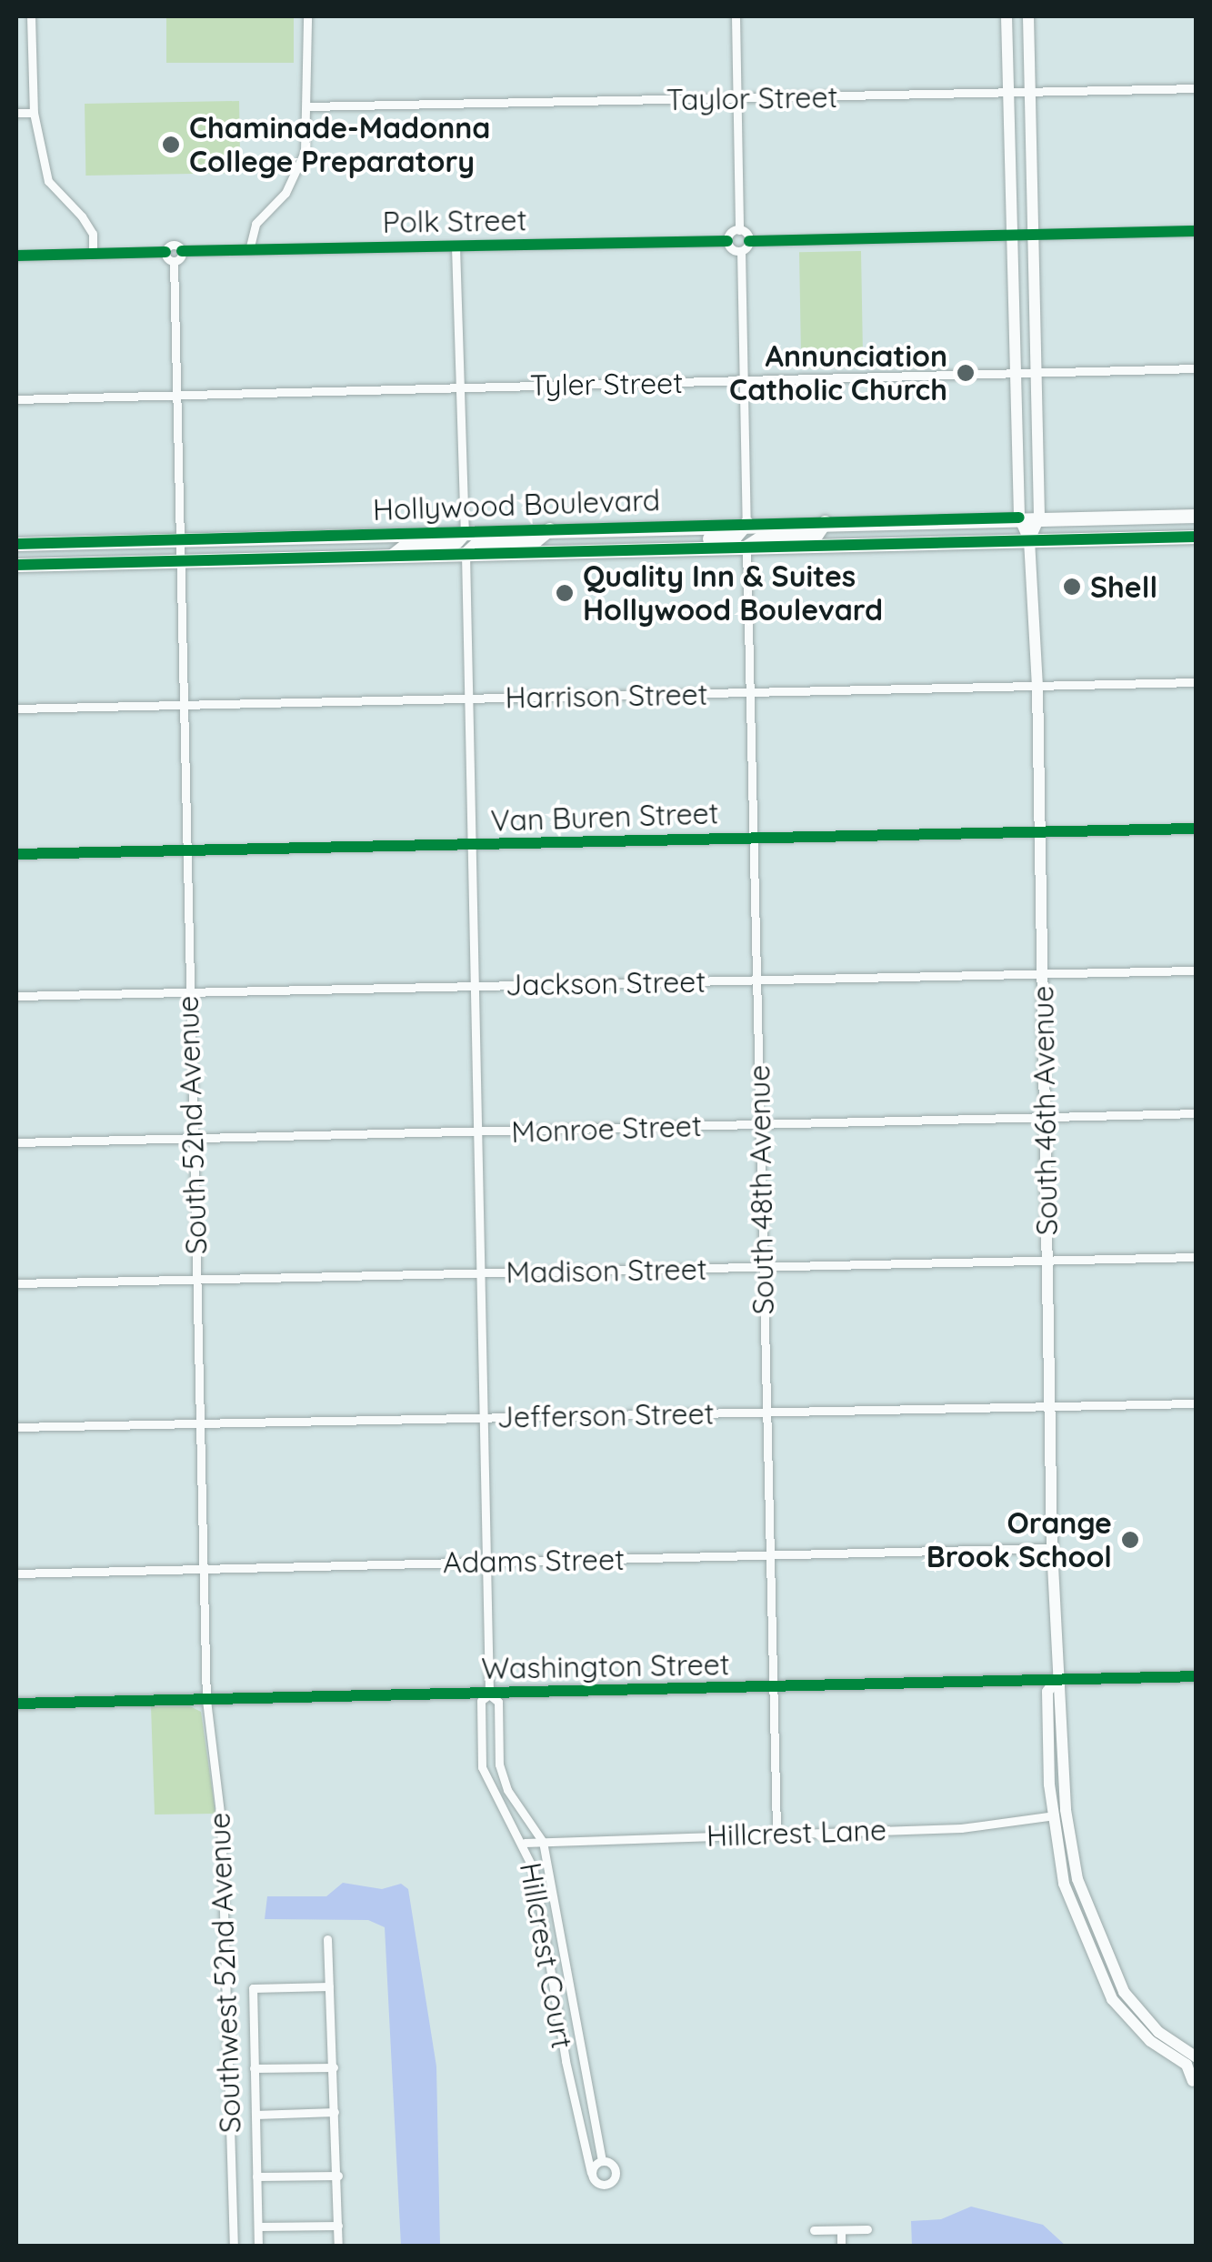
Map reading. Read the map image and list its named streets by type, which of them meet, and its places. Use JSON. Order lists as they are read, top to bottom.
{
  "streets": {
    "highway": ["Hollywood Boulevard"],
    "street": [
      "Taylor Street",
      "Polk Street",
      "Tyler Street",
      "Harrison Street",
      "Van Buren Street",
      "Jackson Street",
      "South 46th Avenue",
      "South 52nd Avenue",
      "Monroe Street",
      "South 48th Avenue",
      "Madison Street",
      "Jefferson Street",
      "Adams Street",
      "Washington Street",
      "Hillcrest Lane",
      "Hillcrest Court",
      "Southwest 52nd Avenue"
    ]
  },
  "crossings": [
    ["Tyler Street", "South 52nd Avenue"],
    ["Hollywood Boulevard", "South 46th Avenue"],
    ["Hollywood Boulevard", "South 52nd Avenue"],
    ["Hollywood Boulevard", "South 48th Avenue"],
    ["Harrison Street", "South 46th Avenue"],
    ["Harrison Street", "South 52nd Avenue"],
    ["Harrison Street", "South 48th Avenue"],
    ["Van Buren Street", "South 46th Avenue"],
    ["Van Buren Street", "South 52nd Avenue"],
    ["Van Buren Street", "South 48th Avenue"],
    ["Jackson Street", "South 46th Avenue"],
    ["Jackson Street", "South 52nd Avenue"],
    ["Jackson Street", "South 48th Avenue"],
    ["South 46th Avenue", "Monroe Street"],
    ["South 46th Avenue", "Madison Street"],
    ["South 46th Avenue", "Jefferson Street"],
    ["South 46th Avenue", "Adams Street"],
    ["South 46th Avenue", "Washington Street"],
    ["South 46th Avenue", "Hillcrest Lane"],
    ["South 52nd Avenue", "Monroe Street"],
    ["South 52nd Avenue", "Madison Street"],
    ["South 52nd Avenue", "Jefferson Street"],
    ["South 52nd Avenue", "Adams Street"],
    ["South 52nd Avenue", "Washington Street"],
    ["South 52nd Avenue", "Southwest 52nd Avenue"],
    ["Monroe Street", "South 48th Avenue"],
    ["South 48th Avenue", "Madison Street"],
    ["South 48th Avenue", "Jefferson Street"],
    ["South 48th Avenue", "Adams Street"],
    ["South 48th Avenue", "Washington Street"],
    ["South 48th Avenue", "Hillcrest Lane"],
    ["Washington Street", "Hillcrest Court"],
    ["Washington Street", "Southwest 52nd Avenue"],
    ["Hillcrest Lane", "Hillcrest Court"]
  ],
  "places": [
    "Chaminade-Madonna College Preparatory",
    "Annunciation Catholic Church",
    "Shell",
    "Quality Inn & Suites Hollywood Boulevard",
    "Orange Brook School"
  ]
}
